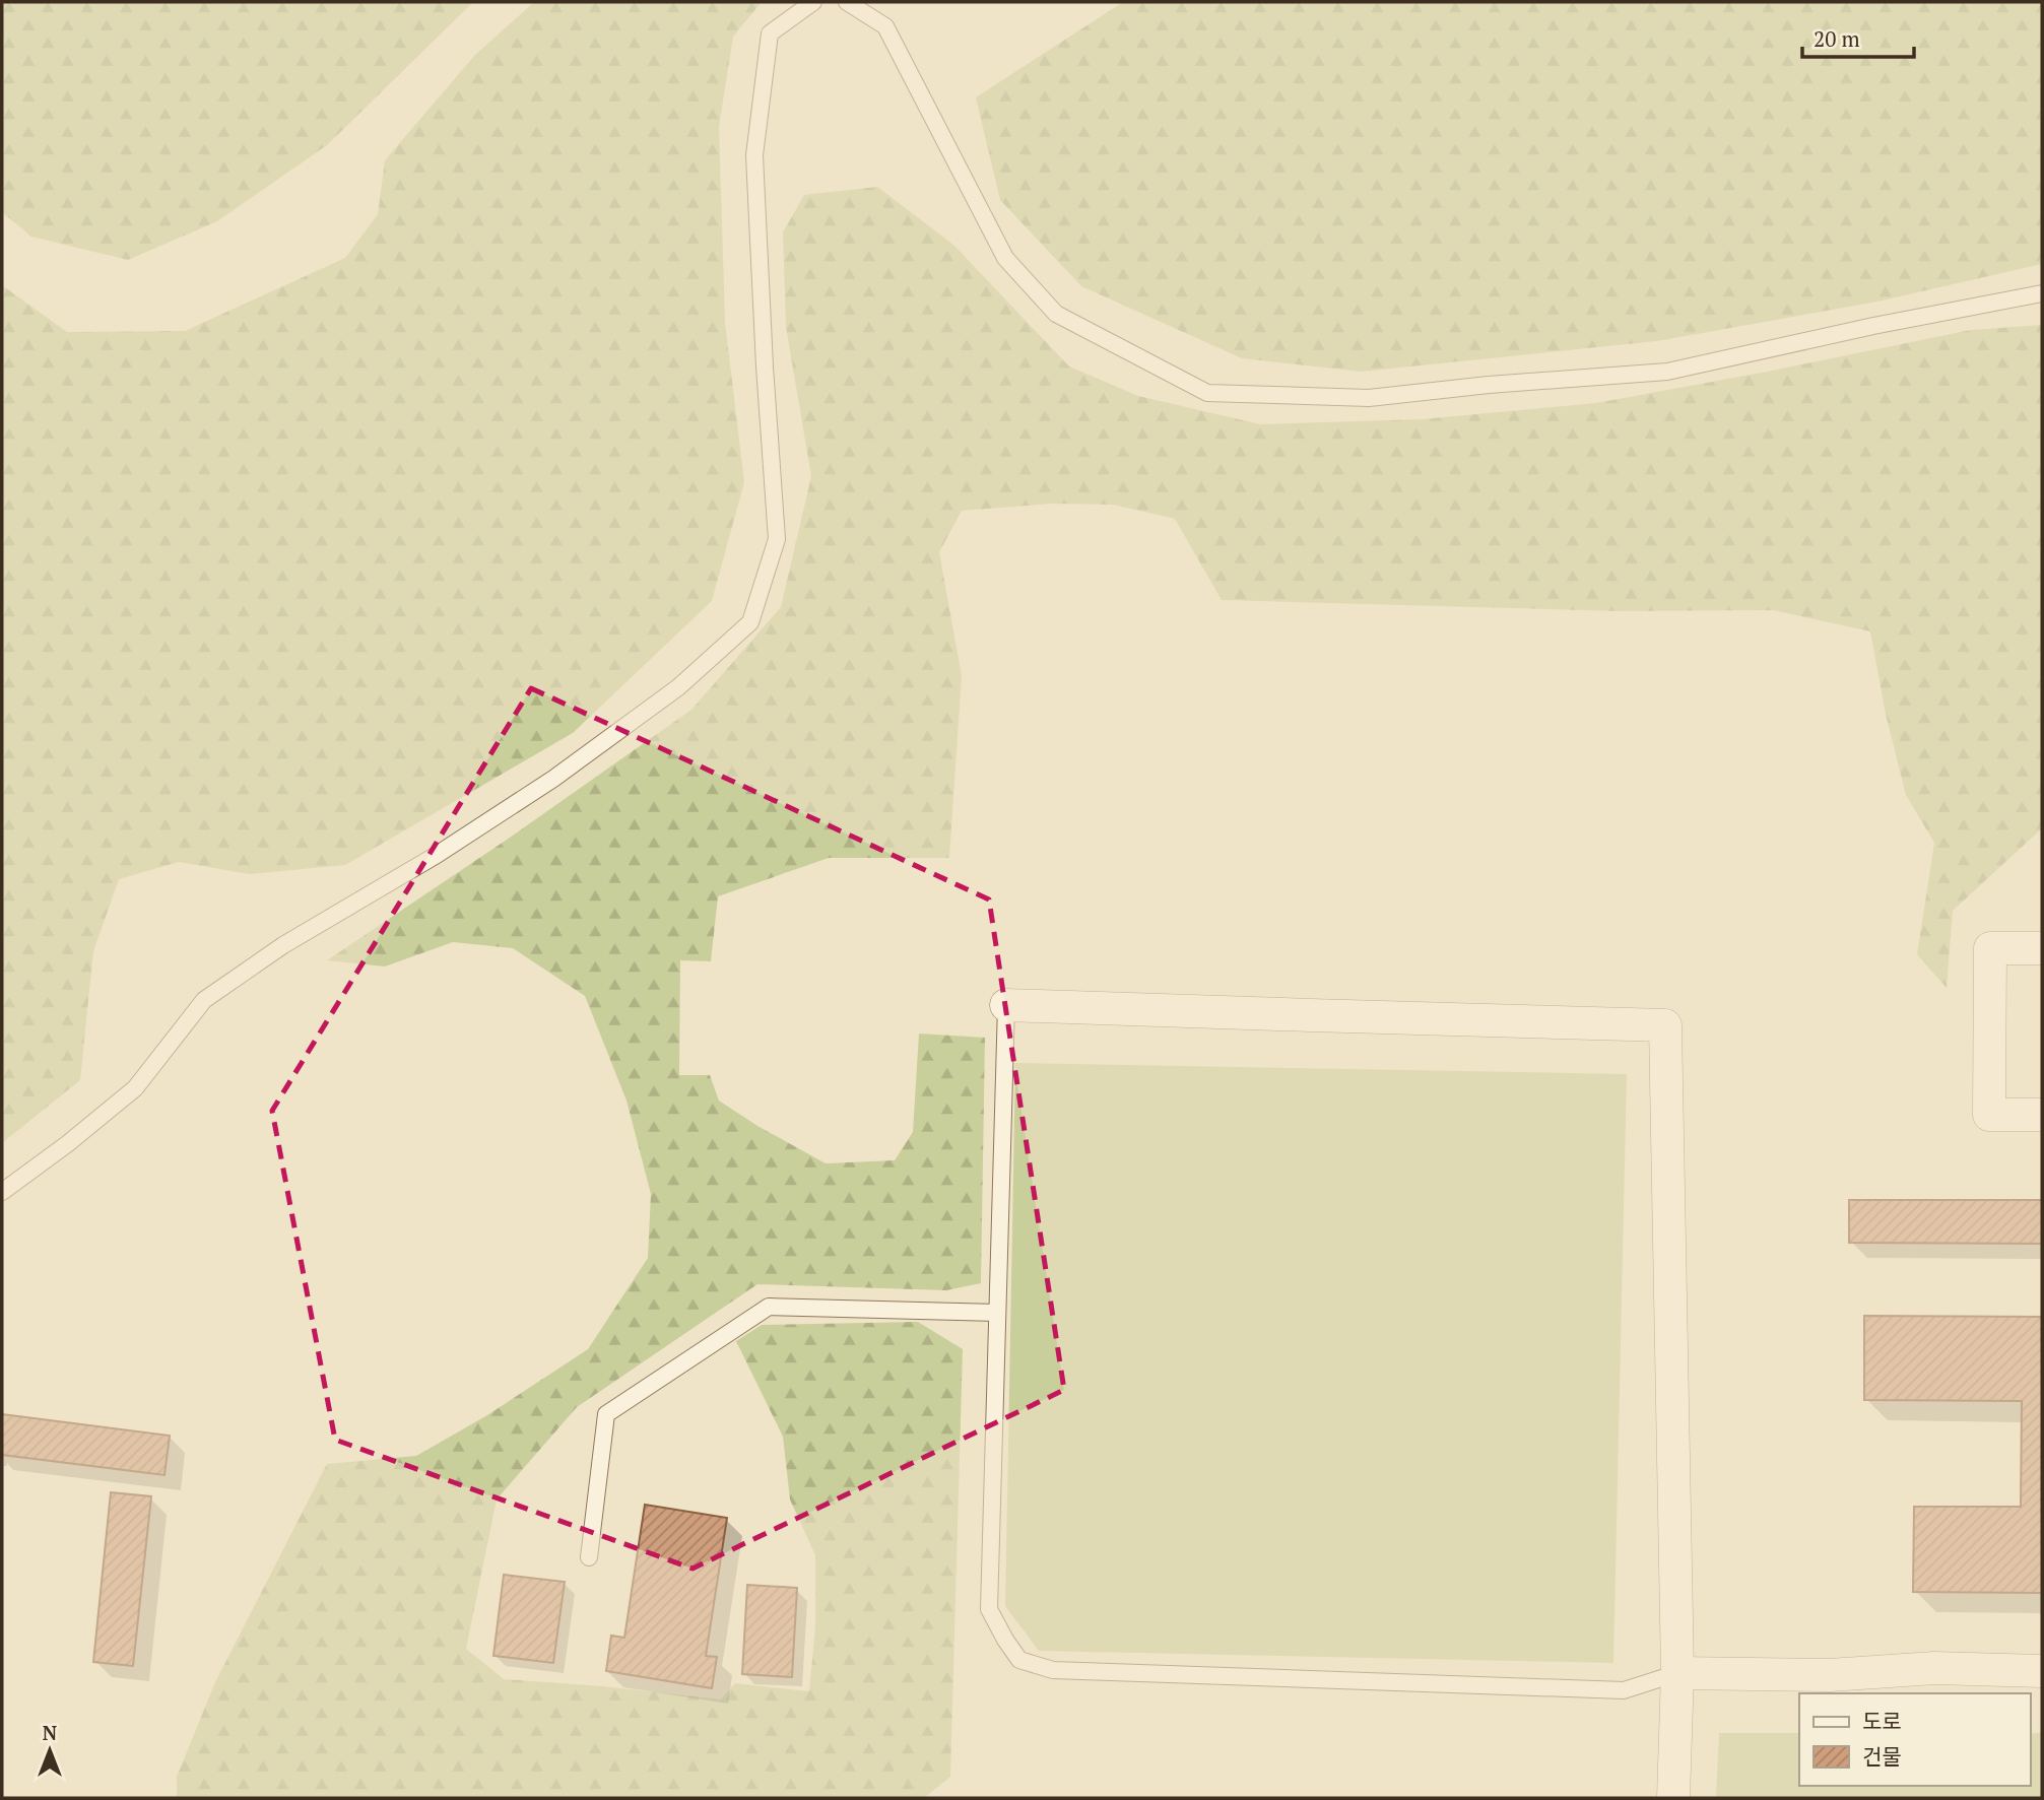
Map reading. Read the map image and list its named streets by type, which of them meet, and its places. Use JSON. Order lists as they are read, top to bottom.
{
  "legend": ["도로", "건물"],
  "scale_bar": "20 m",
  "north": "top"
}
